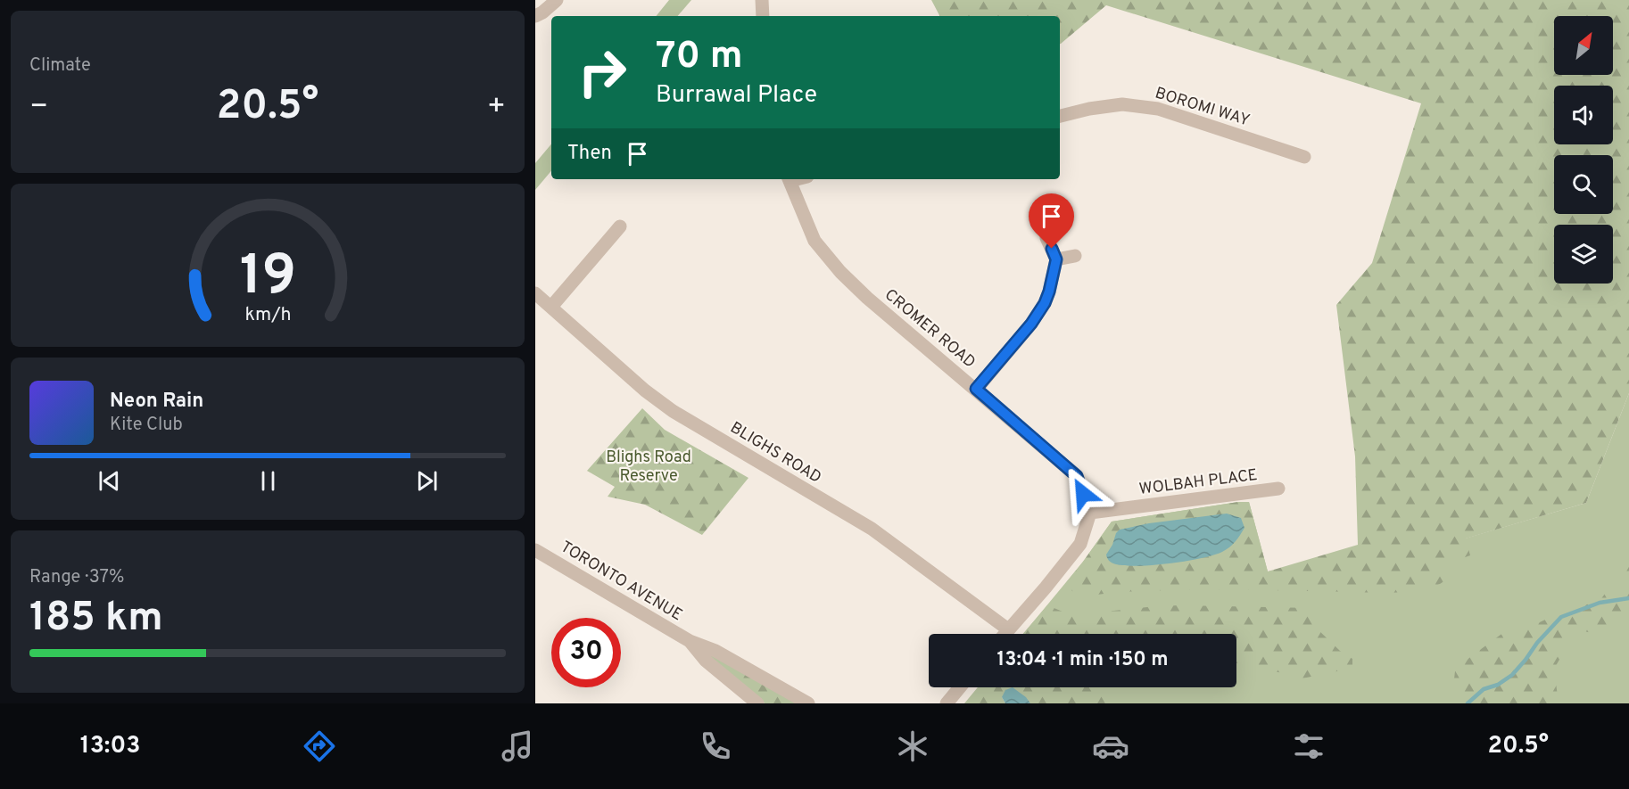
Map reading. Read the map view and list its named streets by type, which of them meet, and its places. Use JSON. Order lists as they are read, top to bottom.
{
  "streets": {
    "street": [
      "BOROMI WAY",
      "CROMER ROAD",
      "BLIGHS ROAD",
      "WOLBAH PLACE",
      "TORONTO AVENUE"
    ]
  },
  "crossings": [
    ["CROMER ROAD", "WOLBAH PLACE"]
  ],
  "parks": ["Blighs Road Reserve"],
  "north": "top right",
  "page": {
    "tile": [
      "Climate",
      ["Range · 37%", "185 km"]
    ],
    "turn": ["70 m", "Burrawal Place"],
    "heat": ["−", "20.5°", "+"],
    "then": "Then",
    "song": ["Neon Rain", "Kite Club"],
    "limit": "30",
    "trip": "13:04 · 1 min · 150 m",
    "tabs": ["13:03", "20.5°"],
    "gauge": ["19", "km/h"]
  }
}
